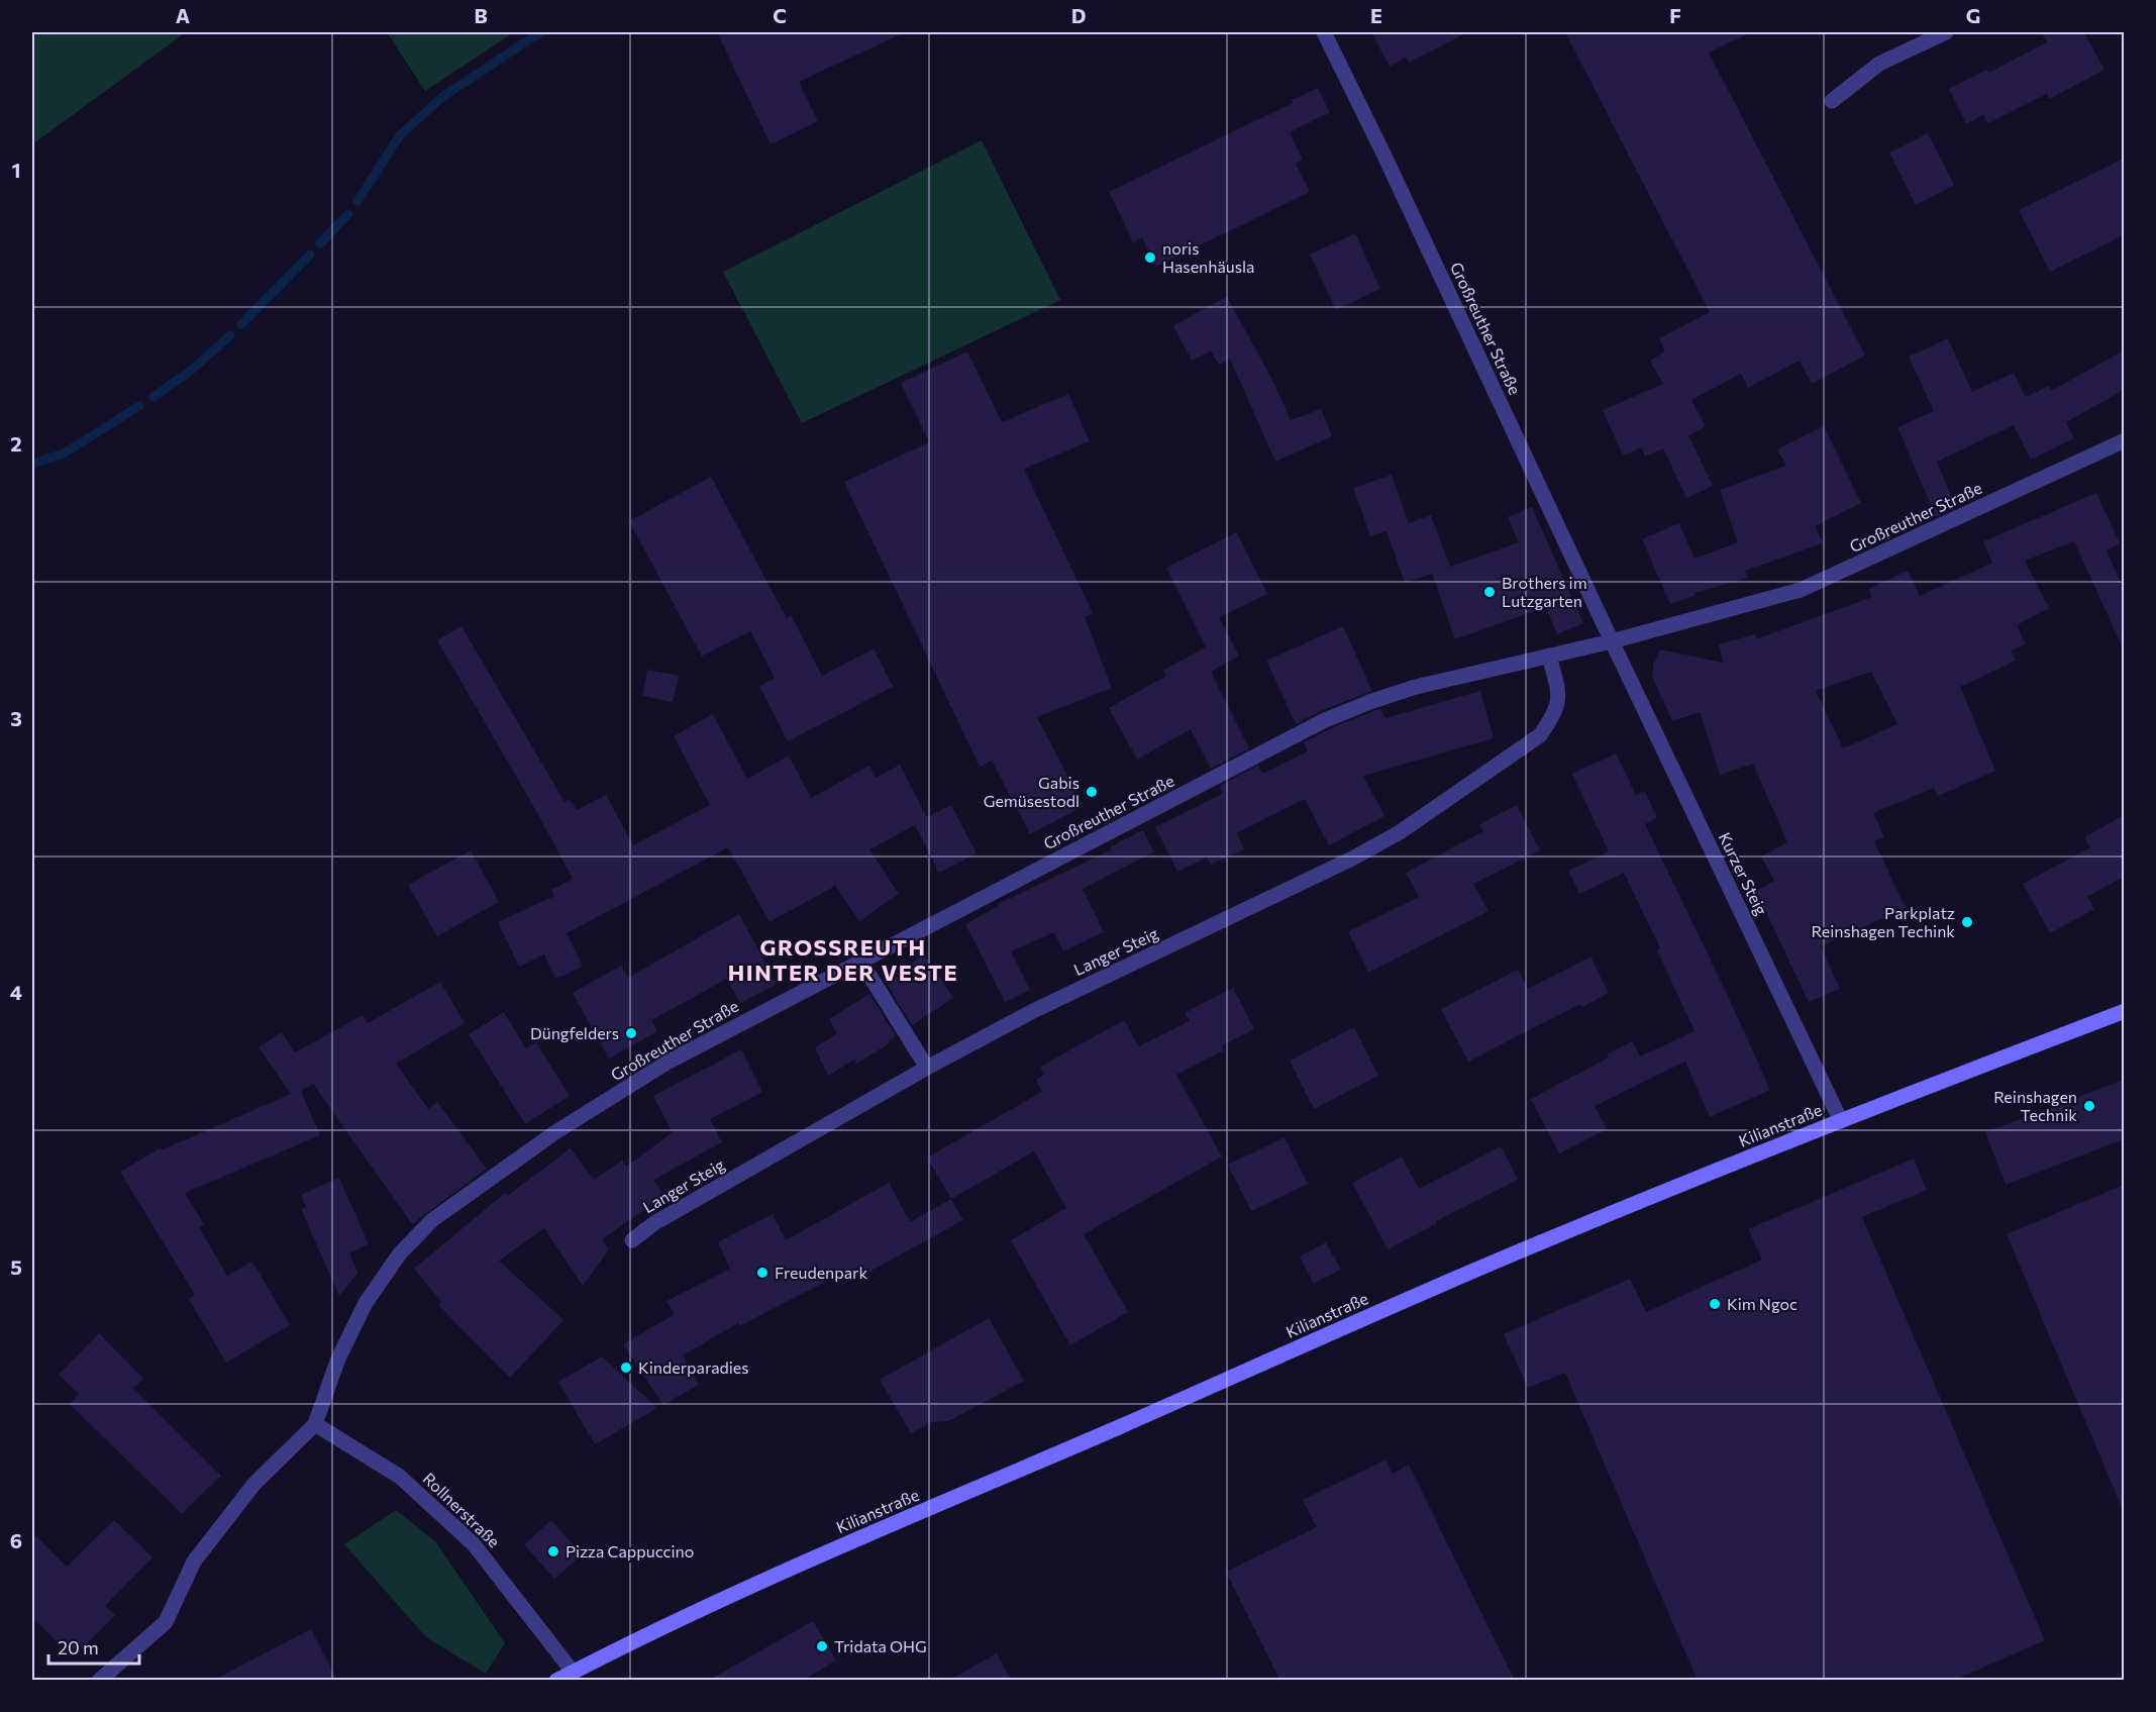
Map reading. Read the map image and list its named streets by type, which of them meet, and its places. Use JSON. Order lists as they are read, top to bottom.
{
  "streets": {
    "main road": ["Kilianstraße"],
    "street": [
      "Großreuther Straße",
      "Kurzer Steig",
      "Langer Steig",
      "Rollnerstraße"
    ]
  },
  "crossings": [
    ["Großreuther Straße", "Kurzer Steig"],
    ["Großreuther Straße", "Langer Steig"],
    ["Großreuther Straße", "Rollnerstraße"],
    ["Kurzer Steig", "Kilianstraße"],
    ["Kilianstraße", "Rollnerstraße"]
  ],
  "districts": ["GROSSREUTH HINTER DER VESTE"],
  "places": [
    "noris Hasenhäusla",
    "Brothers im Lutzgarten",
    "Gabis Gemüsestodl",
    "Parkplatz Reinshagen Techink",
    "Düngfelders",
    "Reinshagen Technik",
    "Freudenpark",
    "Kim Ngoc",
    "Kinderparadies",
    "Pizza Cappuccino",
    "Tridata OHG"
  ],
  "scale_bar": "20 m",
  "grid": {
    "columns": [
      "A",
      "B",
      "C",
      "D",
      "E",
      "F",
      "G"
    ],
    "rows": [
      "1",
      "2",
      "3",
      "4",
      "5",
      "6"
    ]
  }
}
